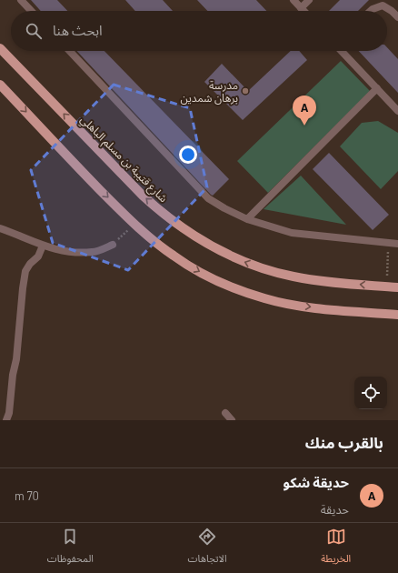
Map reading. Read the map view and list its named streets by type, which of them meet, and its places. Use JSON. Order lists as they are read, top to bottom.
{
  "streets": {
    "main road": ["شارع قتيبة بن مسلم الباهلي"]
  },
  "places": ["مدرسة برهان شمدين"],
  "page": {
    "search": "ابحث هنا",
    "pins": "A",
    "heading": "بالقرب منك",
    "list": [
      {
        "mark": "A",
        "name": "حديقة شكو",
        "note": "حديقة",
        "value": "70 m"
      }
    ],
    "nav": ["الخريطة", "الاتجاهات", "المحفوظات"]
  }
}
